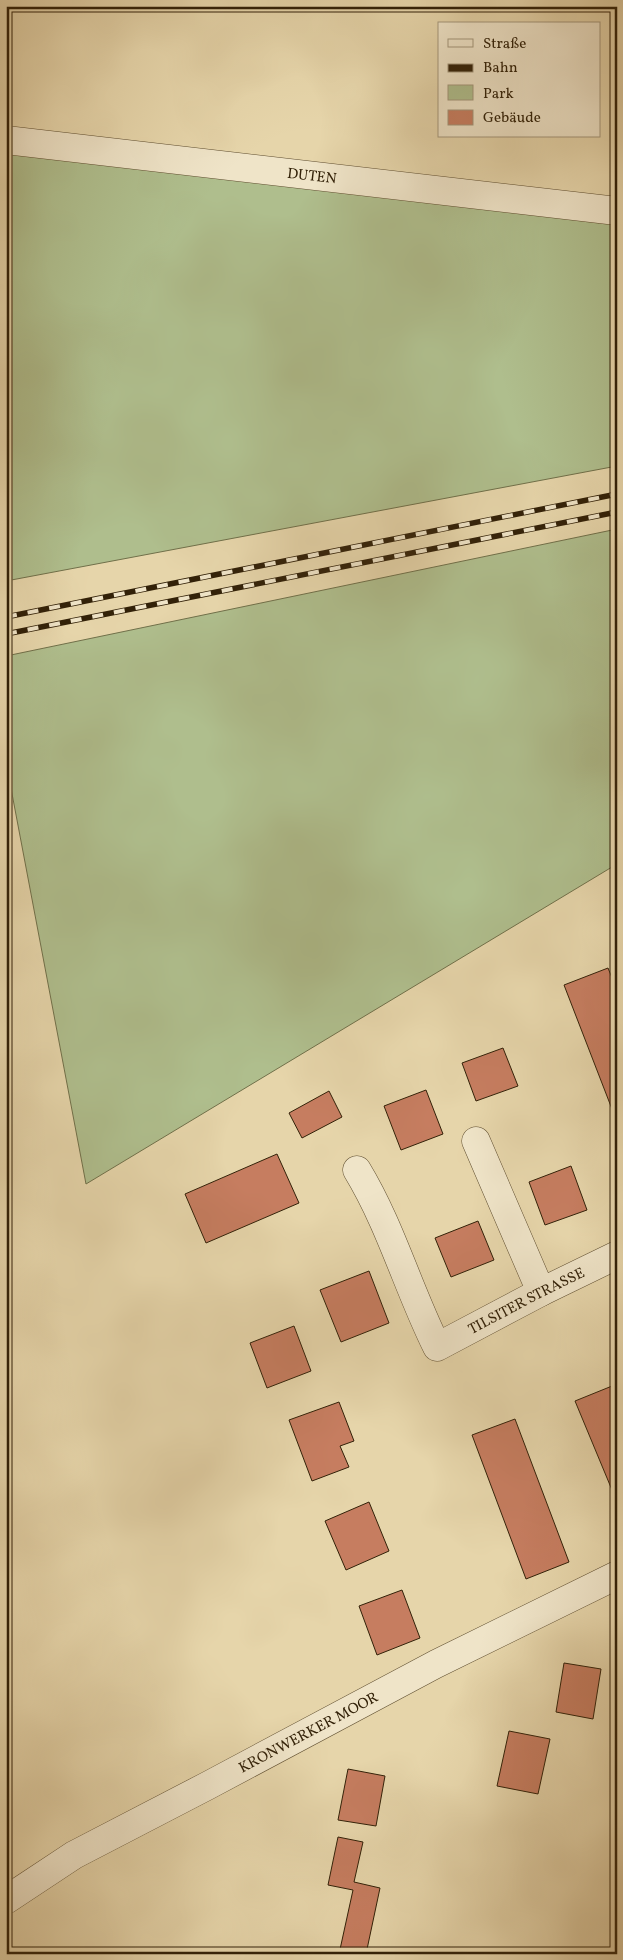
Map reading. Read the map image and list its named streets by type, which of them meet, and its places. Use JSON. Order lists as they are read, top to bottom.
{
  "streets": {
    "street": ["DUTEN", "TILSITER STRASSE", "KRONWERKER MOOR"]
  },
  "legend": [
    "Straße",
    "Bahn",
    "Park",
    "Gebäude"
  ]
}
